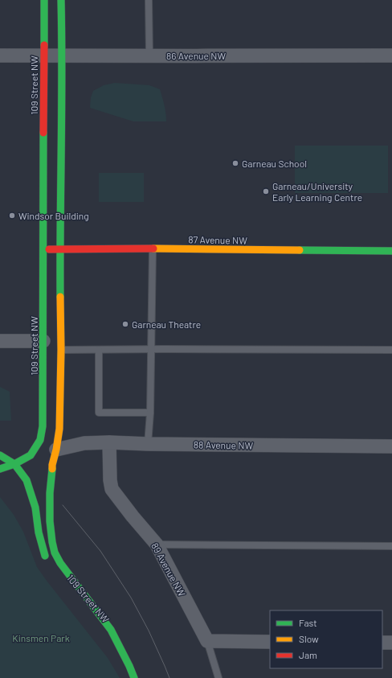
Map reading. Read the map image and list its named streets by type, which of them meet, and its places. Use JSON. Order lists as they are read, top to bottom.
{
  "streets": {
    "main road": ["109 Street NW", "87 Avenue NW"],
    "street": ["86 Avenue NW", "88 Avenue NW", "89 Avenue NW"]
  },
  "crossings": [
    ["86 Avenue NW", "109 Street NW"],
    ["109 Street NW", "87 Avenue NW"],
    ["109 Street NW", "88 Avenue NW"],
    ["88 Avenue NW", "89 Avenue NW"]
  ],
  "parks": ["Kinsmen Park"],
  "places": [
    "Garneau School",
    "Garneau/University Early Learning Centre",
    "Windsor Building",
    "Garneau Theatre"
  ],
  "legend": ["Fast", "Slow", "Jam"]
}
